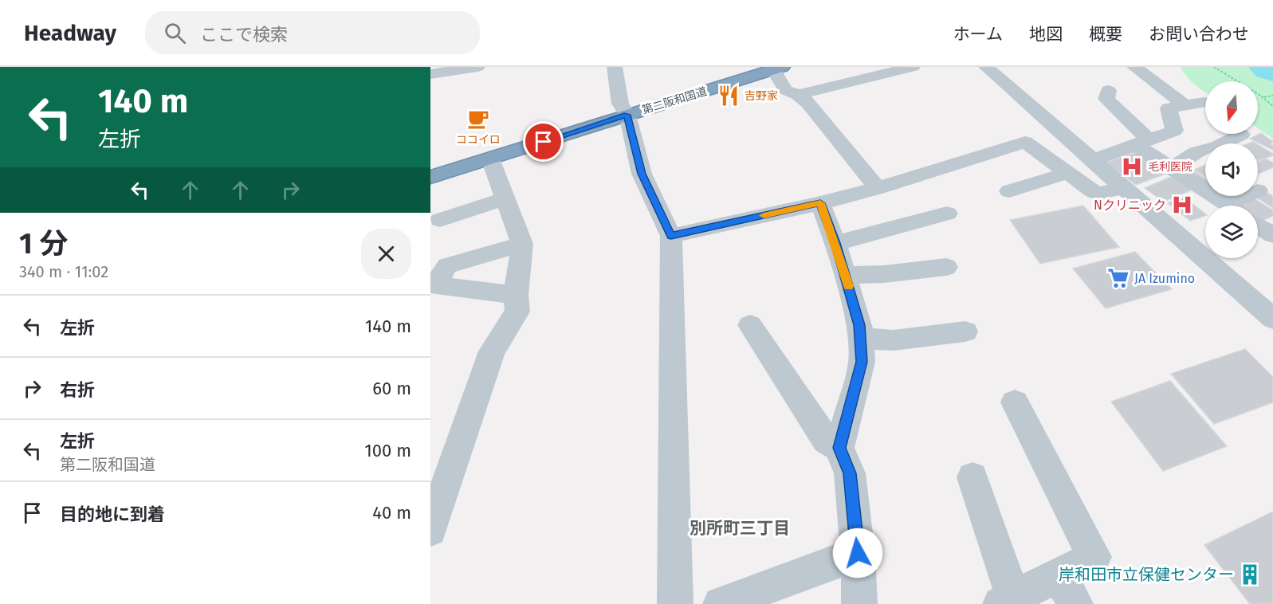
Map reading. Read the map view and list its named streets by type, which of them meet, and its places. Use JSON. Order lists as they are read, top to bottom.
{
  "streets": {
    "highway": ["第二阪和国道"]
  },
  "districts": ["別所町三丁目"],
  "places": {
    "restaurant": ["吉野家"],
    "cafe": ["ココイロ"],
    "hospital": ["毛利医院", "Nクリニック"],
    "supermarket": ["JA Izumino"],
    "building": ["岸和田市立保健センター"]
  },
  "north": "bottom",
  "page": {
    "header": "Headway",
    "search": "ここで検索",
    "nav": [
      "ホーム",
      "地図",
      "概要",
      "お問い合わせ"
    ],
    "turn": ["140 m", "左折"],
    "heading": ["1 分", "340 m · 11:02"],
    "list": [
      {
        "name": "左折",
        "value": "140 m"
      },
      {
        "name": "右折",
        "value": "60 m"
      },
      {
        "name": "左折",
        "note": "第二阪和国道",
        "value": "100 m"
      },
      {
        "name": "目的地に到着",
        "value": "40 m"
      }
    ]
  }
}
